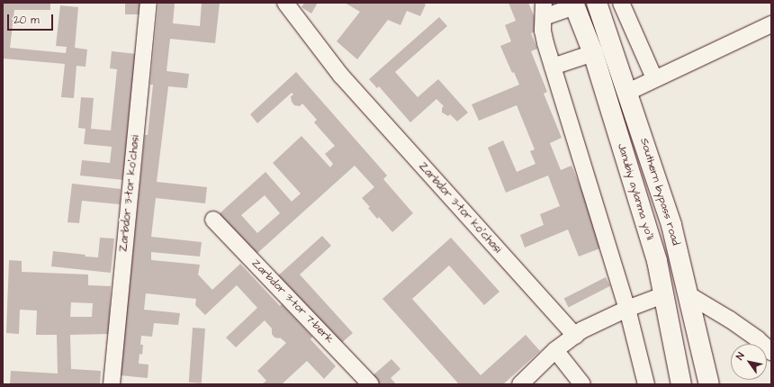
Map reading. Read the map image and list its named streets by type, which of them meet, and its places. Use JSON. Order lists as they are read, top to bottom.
{
  "streets": {
    "highway": ["Janubiy aylanma yoʻli", "Southern bypass road"],
    "street": ["Zarbdor 3-tor koʼchasi", "Zarbdor 3-tor 7-berk"]
  },
  "scale_bar": "20 m",
  "north": "top left"
}
